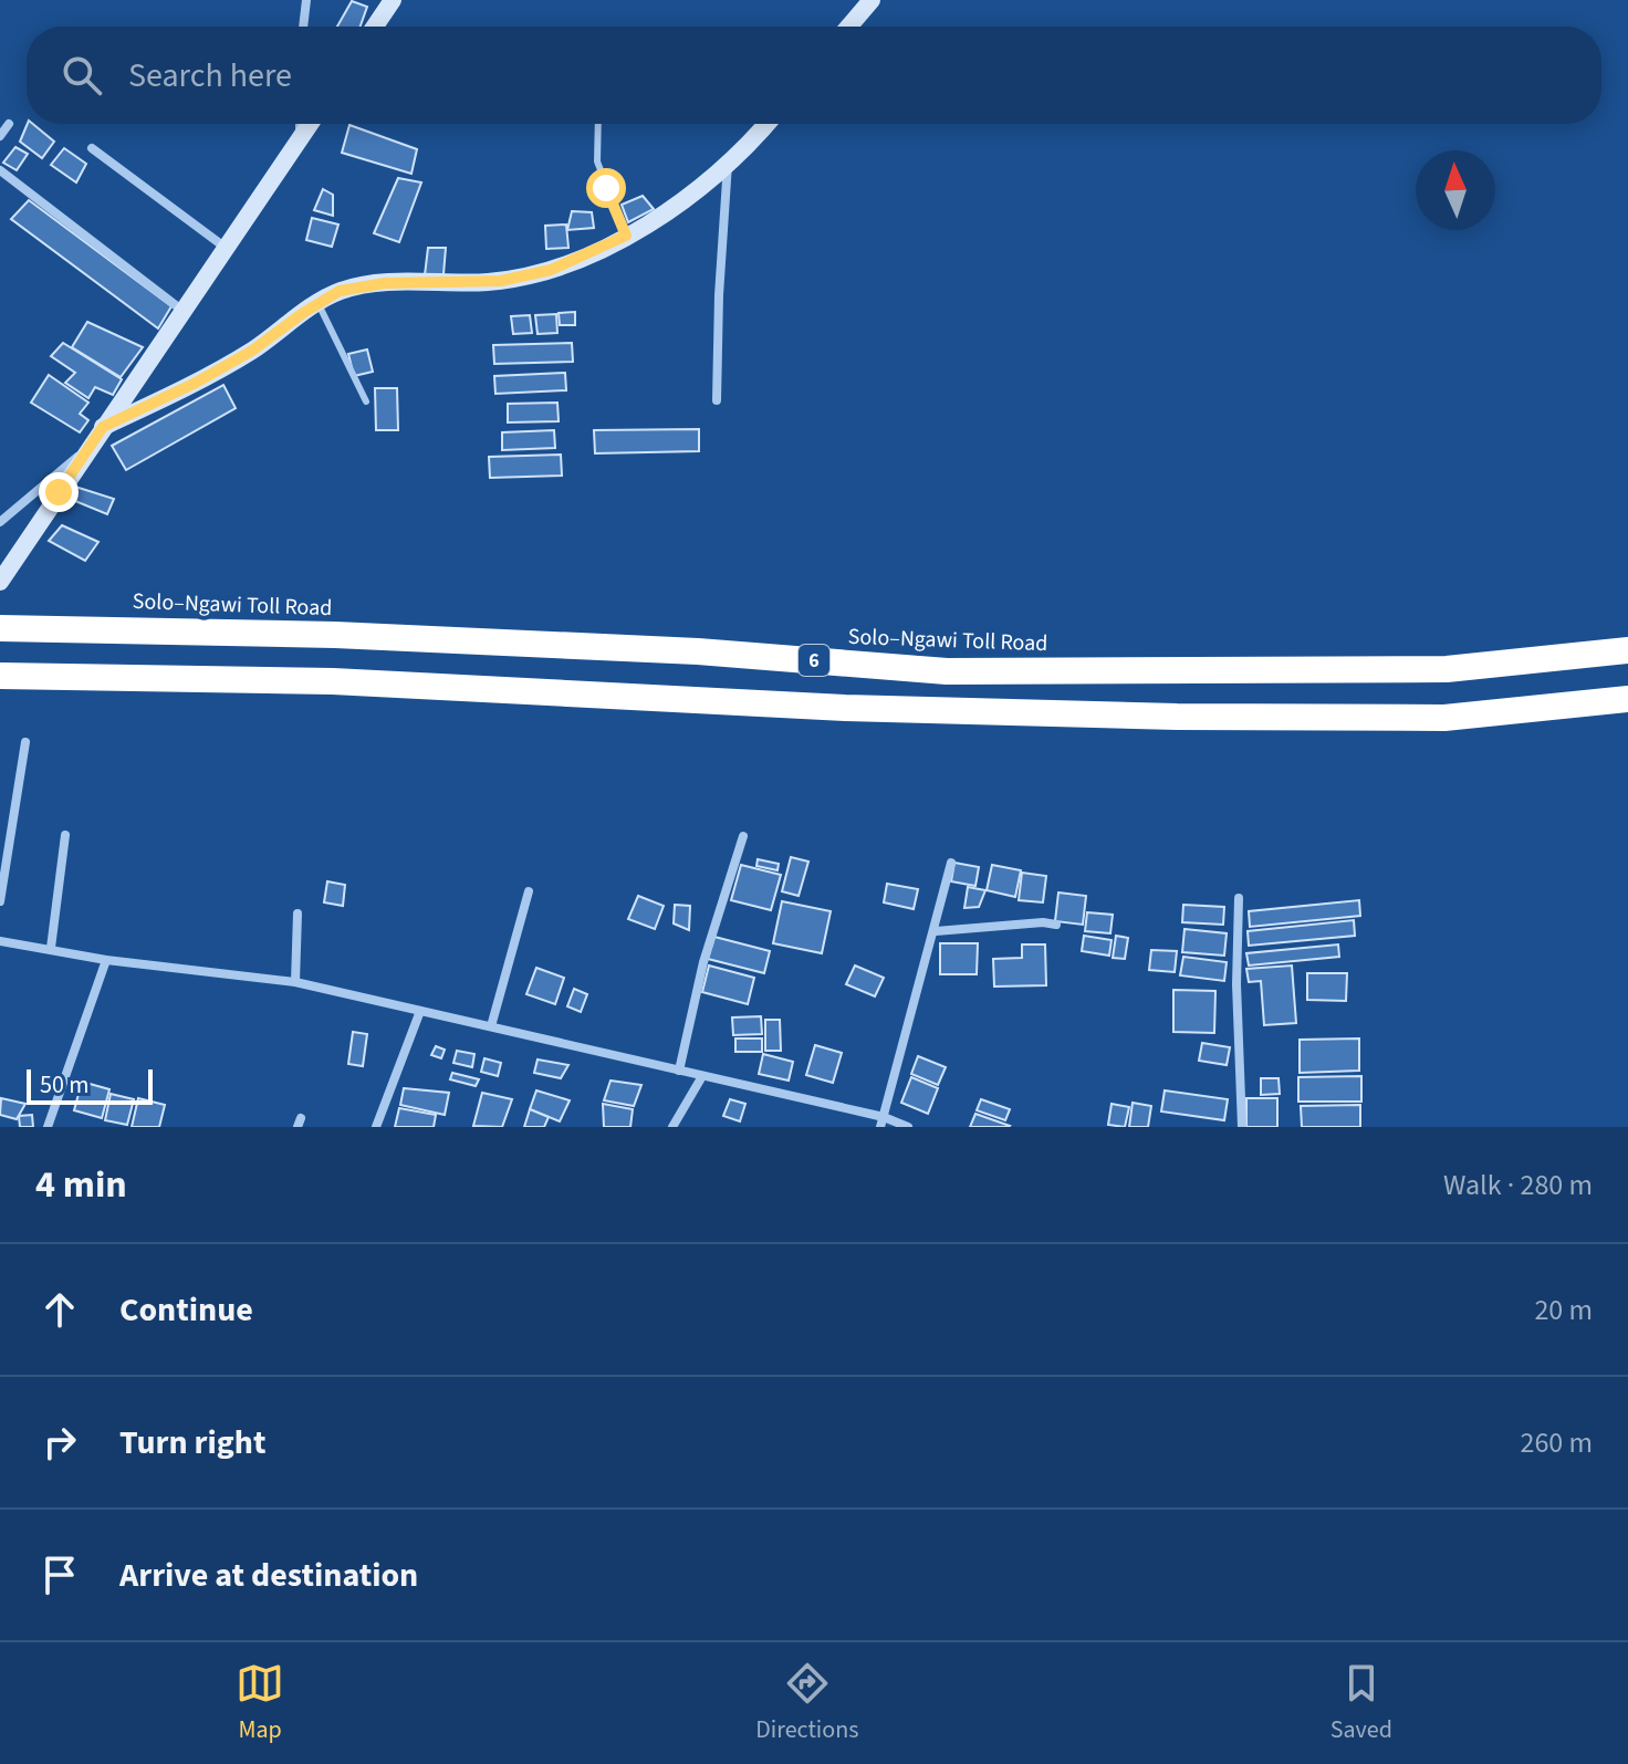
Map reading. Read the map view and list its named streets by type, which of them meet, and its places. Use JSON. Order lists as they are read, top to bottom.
{
  "streets": {
    "highway": ["Solo–Ngawi Toll Road", "6"]
  },
  "scale_bar": "50 m",
  "north": "top",
  "page": {
    "search": "Search here",
    "scale": "50 m",
    "heading": ["4 min", "Walk · 280 m"],
    "list": [
      ["Continue", "20 m"],
      ["Turn right", "260 m"],
      "Arrive at destination"
    ],
    "nav": ["Map", "Directions", "Saved"]
  }
}
